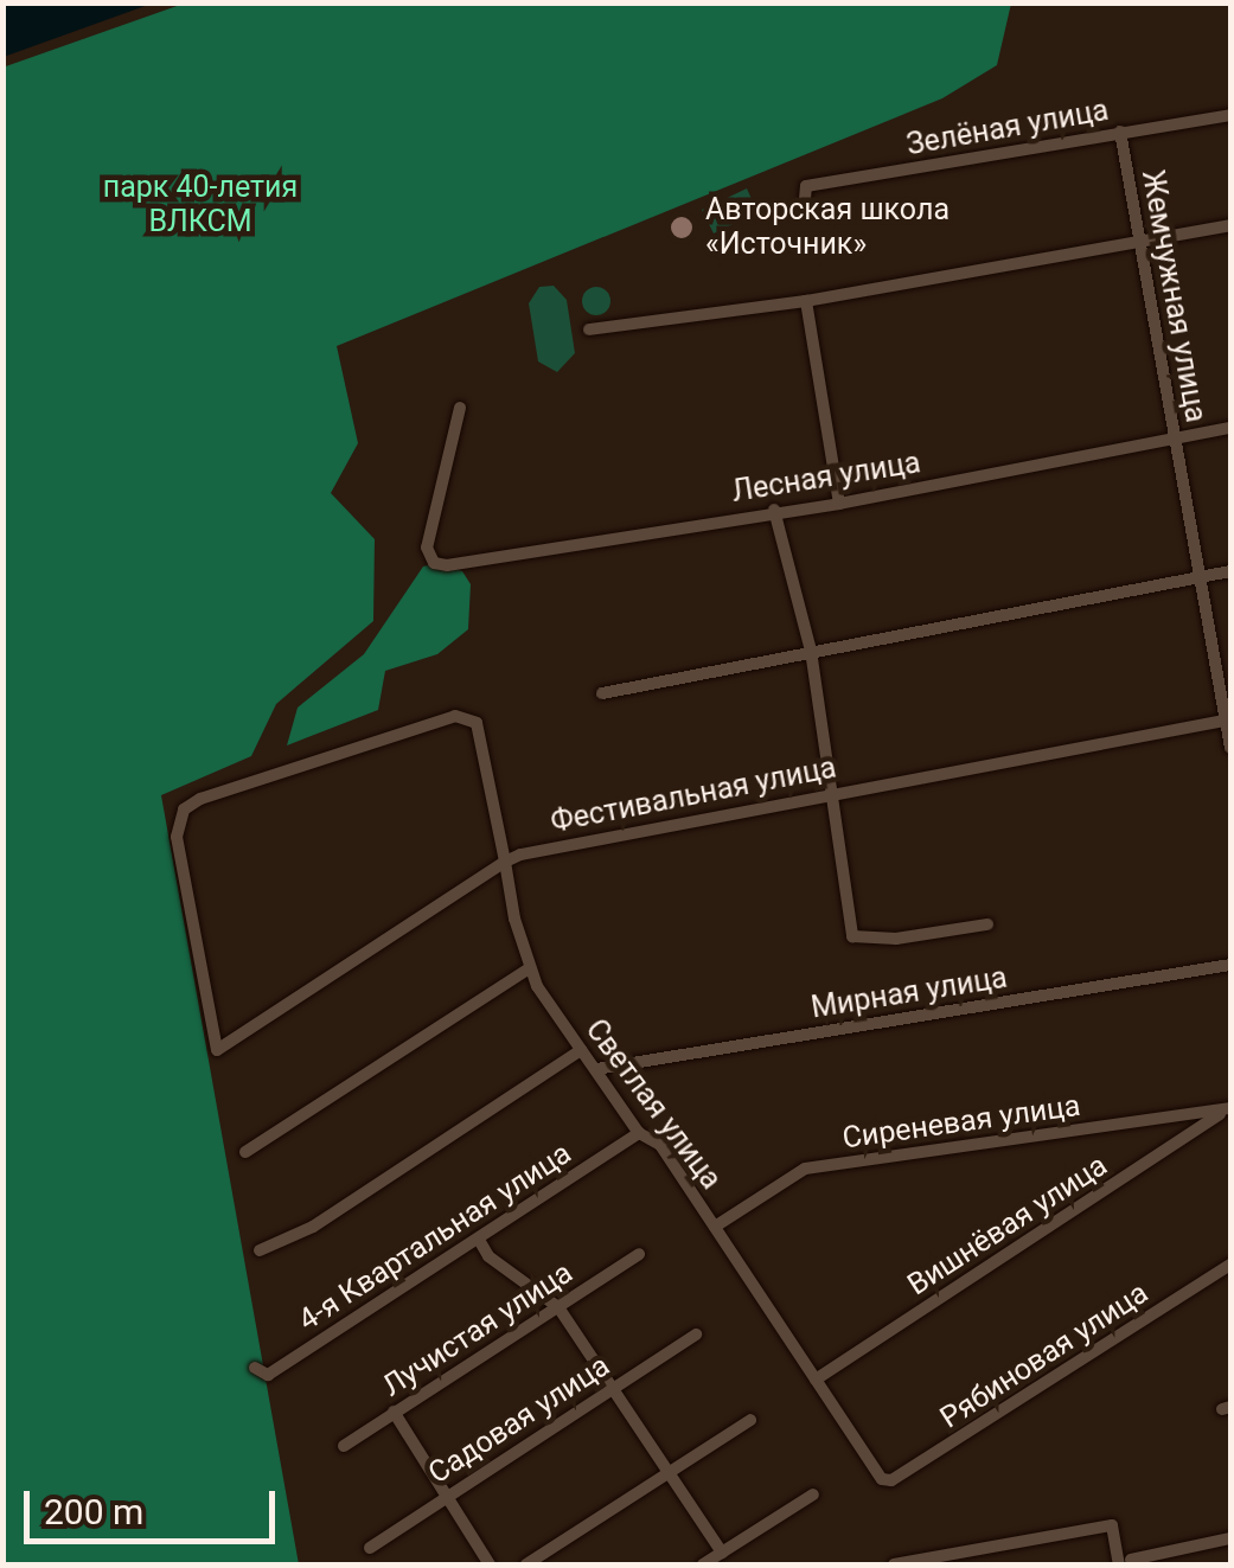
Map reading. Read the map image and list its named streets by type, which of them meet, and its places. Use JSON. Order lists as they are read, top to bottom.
{
  "streets": {
    "street": [
      "Зелёная улица",
      "Жемчужная улица",
      "Лесная улица",
      "Фестивальная улица",
      "Мирная улица",
      "Светлая улица",
      "Сиреневая улица",
      "Вишнёвая улица",
      "4-я Квартальная улица",
      "Лучистая улица",
      "Рябиновая улица",
      "Садовая улица"
    ]
  },
  "crossings": [
    ["Зелёная улица", "Жемчужная улица"],
    ["Жемчужная улица", "Лесная улица"],
    ["Жемчужная улица", "Фестивальная улица"],
    ["Фестивальная улица", "Светлая улица"],
    ["Мирная улица", "Светлая улица"],
    ["Светлая улица", "Сиреневая улица"],
    ["Светлая улица", "Вишнёвая улица"],
    ["Светлая улица", "4-я Квартальная улица"],
    ["Светлая улица", "Рябиновая улица"],
    ["Сиреневая улица", "Вишнёвая улица"]
  ],
  "parks": ["парк 40-летия ВЛКСМ"],
  "places": ["Авторская школа «Источник»"],
  "scale_bar": "200 m"
}
